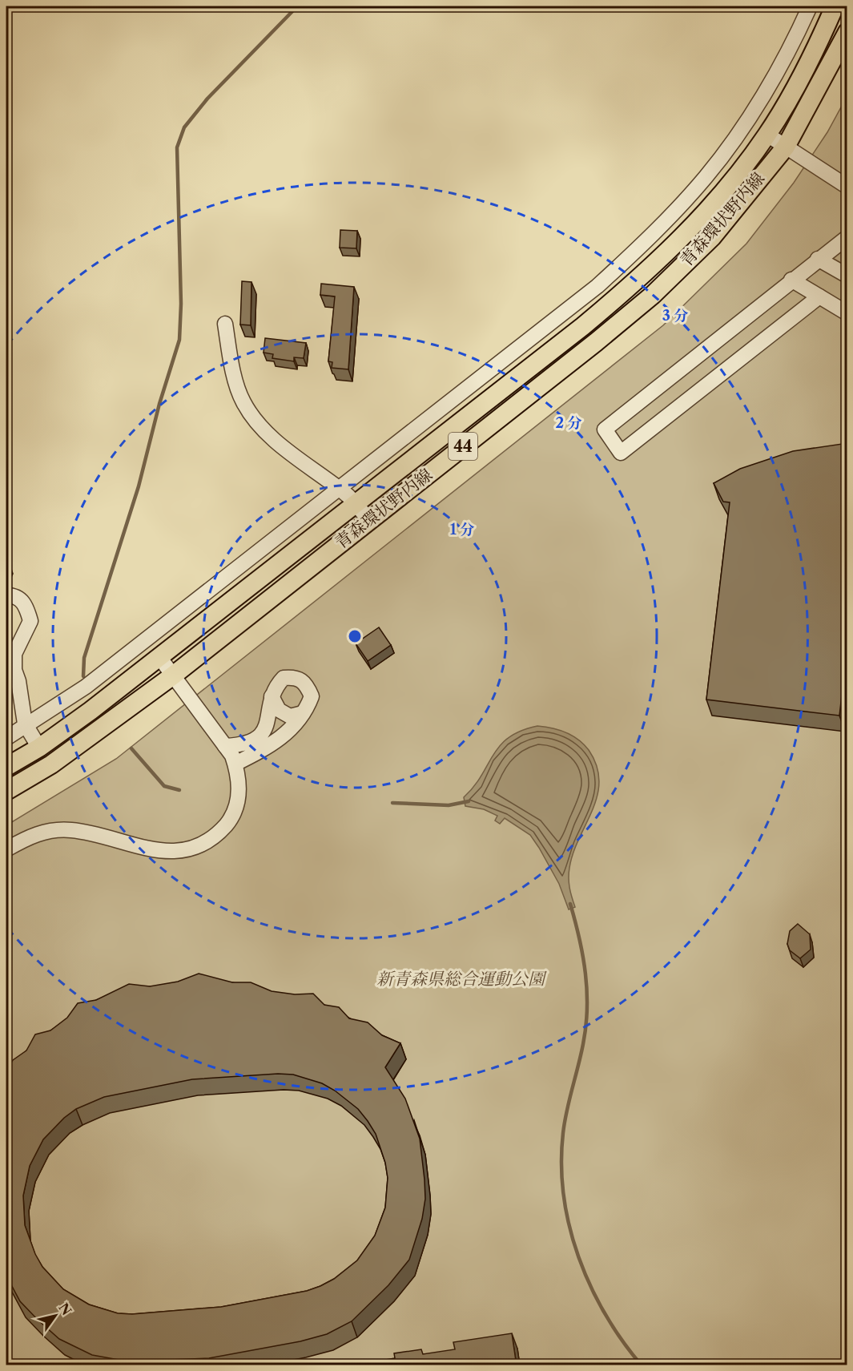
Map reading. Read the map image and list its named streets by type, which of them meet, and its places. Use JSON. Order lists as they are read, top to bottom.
{
  "streets": {
    "main road": ["青森環状野内線", "44"]
  },
  "parks": ["新青森県総合運動公園"],
  "north": "top right",
  "rings": ["3 分", "2 分", "1 分"]
}
